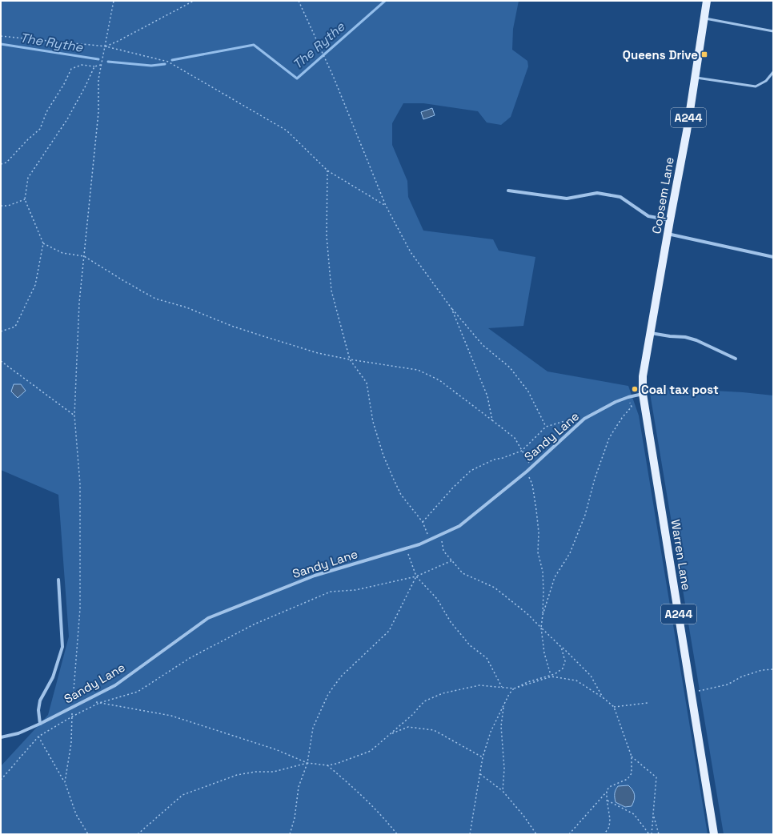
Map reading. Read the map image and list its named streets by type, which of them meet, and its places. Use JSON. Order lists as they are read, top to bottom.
{
  "streets": {
    "main road": ["A244", "Copsem Lane", "Warren Lane"],
    "street": ["Sandy Lane"]
  },
  "crossings": [
    ["Copsem Lane", "Sandy Lane"],
    ["Copsem Lane", "Warren Lane"],
    ["Sandy Lane", "Warren Lane"]
  ],
  "water": ["The Rythe"],
  "places": {
    "transit": ["Queens Drive"],
    "other": ["Coal tax post"]
  }
}
